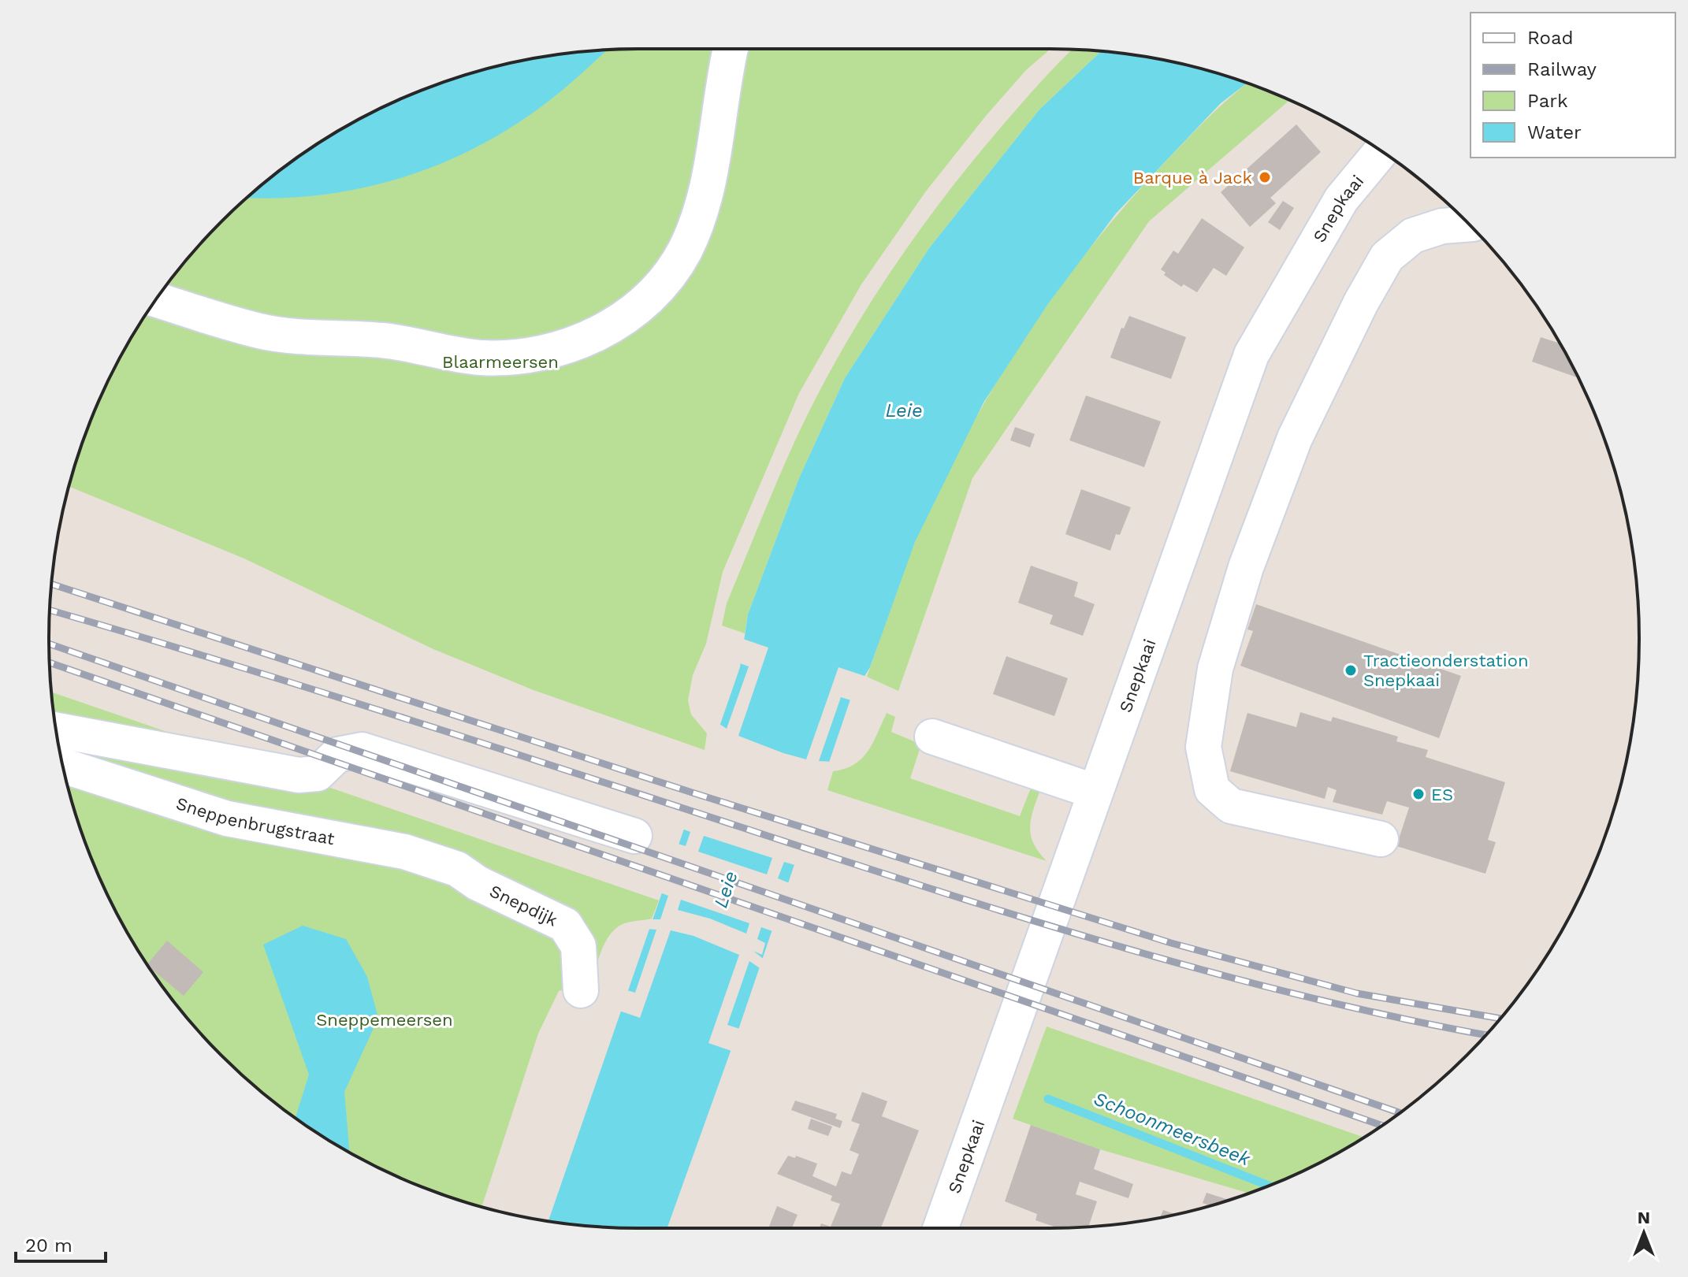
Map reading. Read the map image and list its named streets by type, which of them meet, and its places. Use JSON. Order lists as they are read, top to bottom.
{
  "streets": {
    "street": ["Snepkaai", "Sneppenbrugstraat", "Snepdijk"]
  },
  "crossings": [
    ["Sneppenbrugstraat", "Snepdijk"]
  ],
  "water": ["Leie", "Schoonmeersbeek"],
  "parks": ["Blaarmeersen", "Sneppemeersen"],
  "places": ["Barque à Jack", "Tractieonderstation Snepkaai", "ES"],
  "legend": [
    "Road",
    "Railway",
    "Park",
    "Water"
  ],
  "scale_bar": "20 m",
  "north": "top"
}
